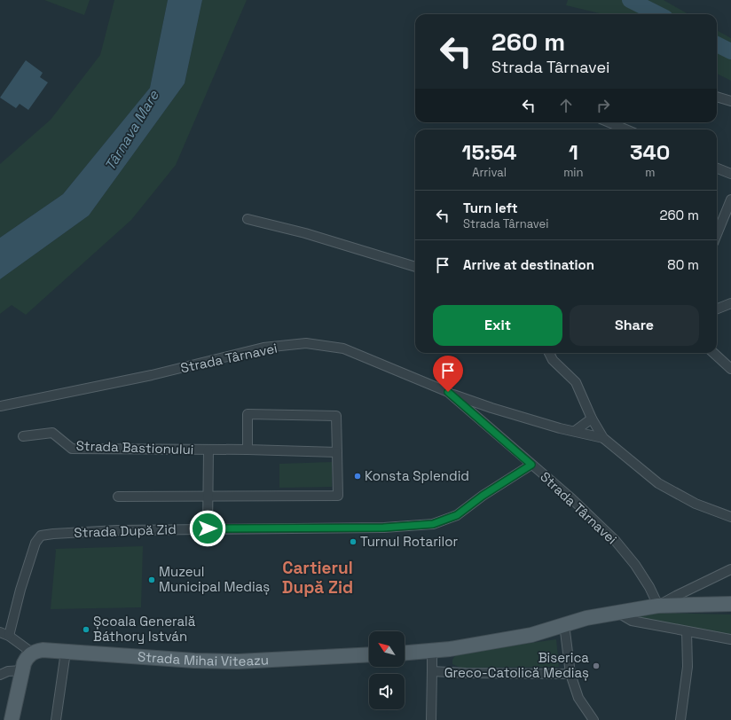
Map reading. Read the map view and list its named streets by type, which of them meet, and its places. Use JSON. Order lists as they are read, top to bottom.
{
  "streets": {
    "main road": ["Strada Mihai Viteazu"],
    "street": ["Strada Târnavei", "Strada Bastionului", "Strada După Zid"]
  },
  "crossings": [
    ["Strada Târnavei", "Strada După Zid"],
    ["Strada Bastionului", "Strada După Zid"]
  ],
  "districts": ["Cartierul După Zid"],
  "water": ["Târnava Mare"],
  "places": [
    "Konsta Splendid",
    "Turnul Rotarilor",
    "Muzeul Municipal Mediaș",
    "Școala Generală Báthory István",
    "Biserica Greco-Catolică Mediaș"
  ],
  "north": "top left",
  "page": {
    "turn": ["260 m", "Strada Târnavei"],
    "eta": [
      "15:54",
      "Arrival",
      "1",
      "min",
      "340",
      "m"
    ],
    "list": [
      {
        "name": "Turn left",
        "note": "Strada Târnavei",
        "value": "260 m"
      },
      {
        "name": "Arrive at destination",
        "value": "80 m"
      }
    ],
    "buttons": ["Exit", "Share"]
  }
}
